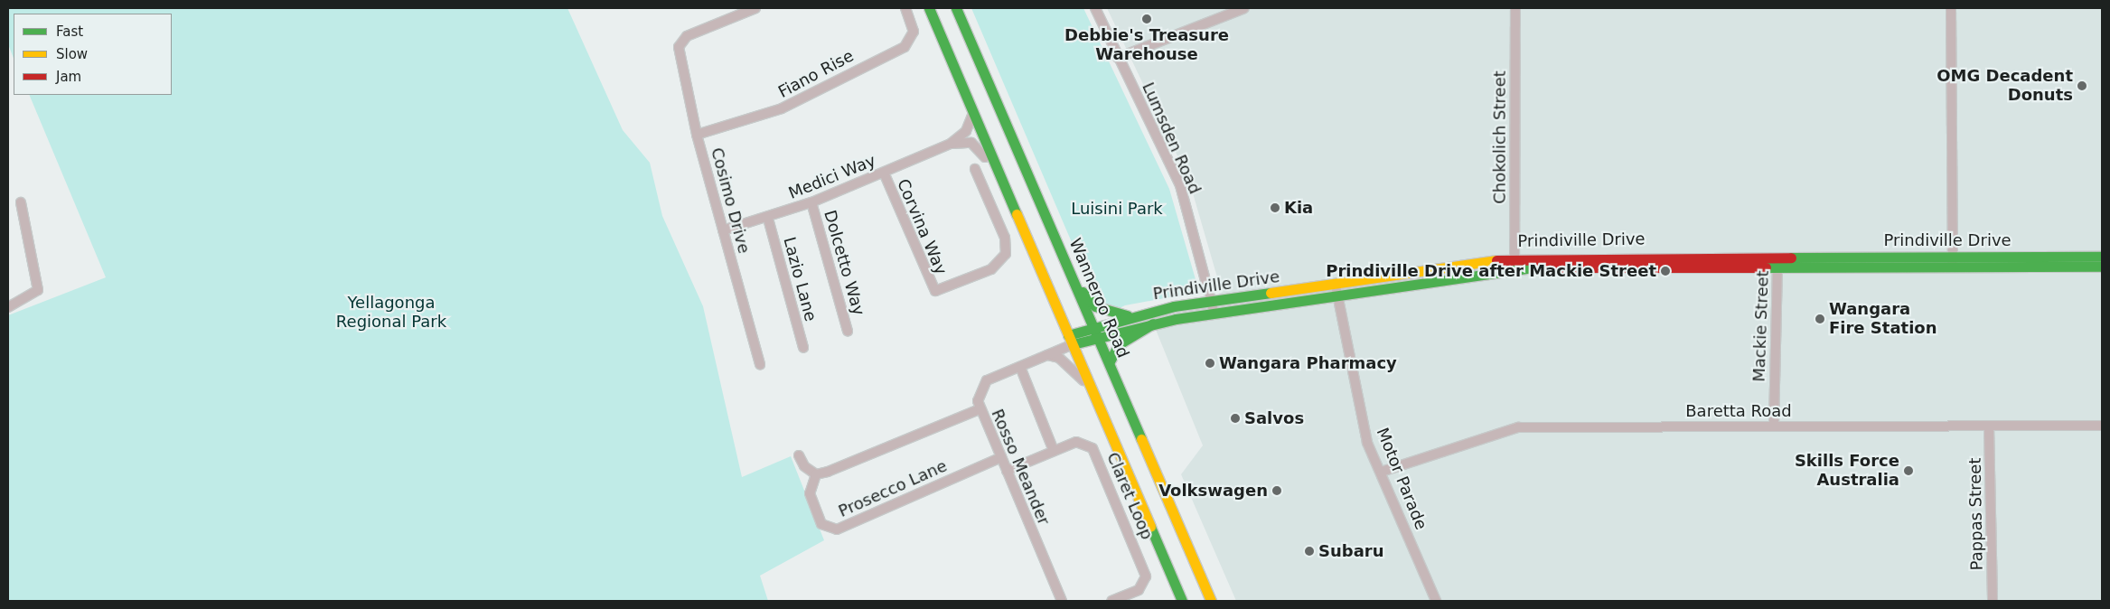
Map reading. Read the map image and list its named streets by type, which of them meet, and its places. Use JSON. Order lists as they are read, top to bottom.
{
  "streets": {
    "main road": ["Prindiville Drive", "Wanneroo Road"],
    "street": [
      "Fiano Rise",
      "Chokolich Street",
      "Lumsden Road",
      "Medici Way",
      "Cosimo Drive",
      "Corvina Way",
      "Dolcetto Way",
      "Lazio Lane",
      "Mackie Street",
      "Baretta Road",
      "Rosso Meander",
      "Motor Parade",
      "Prosecco Lane",
      "Claret Loop",
      "Pappas Street"
    ]
  },
  "crossings": [
    ["Fiano Rise", "Cosimo Drive"],
    ["Chokolich Street", "Prindiville Drive"],
    ["Lumsden Road", "Prindiville Drive"],
    ["Medici Way", "Cosimo Drive"],
    ["Medici Way", "Corvina Way"],
    ["Medici Way", "Dolcetto Way"],
    ["Medici Way", "Lazio Lane"],
    ["Prindiville Drive", "Wanneroo Road"],
    ["Prindiville Drive", "Mackie Street"],
    ["Prindiville Drive", "Rosso Meander"],
    ["Prindiville Drive", "Motor Parade"],
    ["Mackie Street", "Baretta Road"],
    ["Baretta Road", "Motor Parade"],
    ["Baretta Road", "Pappas Street"],
    ["Rosso Meander", "Prosecco Lane"],
    ["Rosso Meander", "Claret Loop"]
  ],
  "parks": ["Luisini Park", "Yellagonga Regional Park"],
  "places": [
    "Debbie's Treasure Warehouse",
    "OMG Decadent Donuts",
    "Kia",
    "Prindiville Drive after Mackie Street",
    "Wangara Fire Station",
    "Wangara Pharmacy",
    "Salvos",
    "Skills Force Australia",
    "Volkswagen",
    "Subaru"
  ],
  "legend": ["Fast", "Slow", "Jam"]
}
